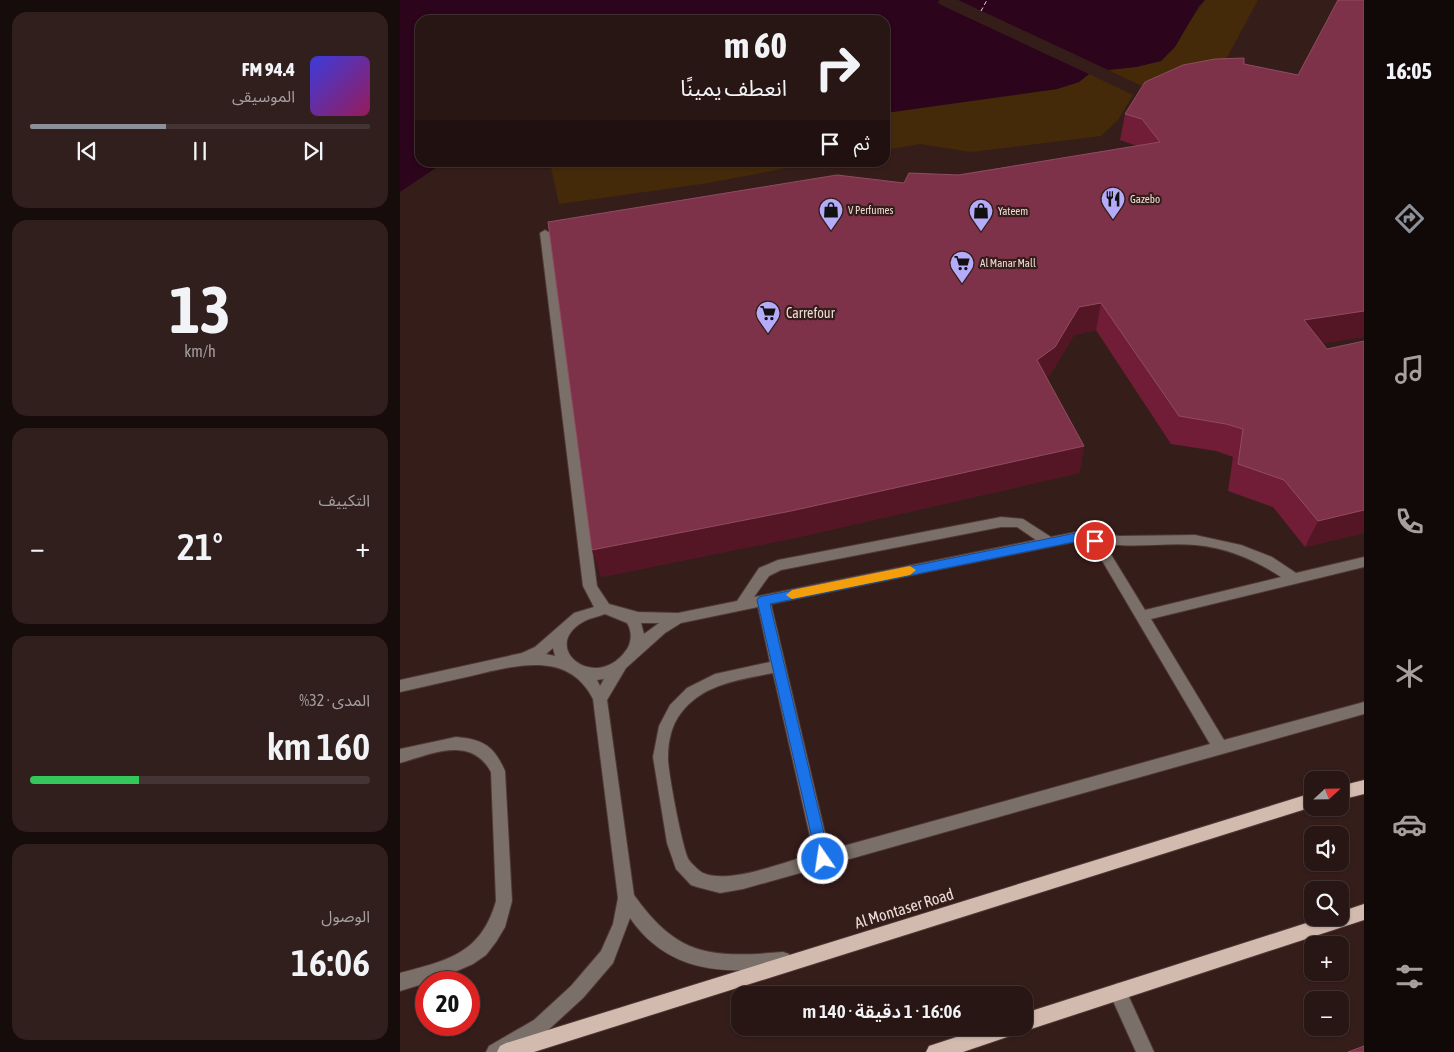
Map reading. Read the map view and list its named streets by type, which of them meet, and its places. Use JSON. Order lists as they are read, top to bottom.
{
  "streets": {
    "main road": ["Al Montaser Road"]
  },
  "places": {
    "restaurant": ["Gazebo"],
    "shop": ["V Perfumes", "Yateem"],
    "supermarket": ["Al Manar Mall", "Carrefour"]
  },
  "north": "right",
  "page": {
    "tabs": "16:05",
    "turn": ["60 m", "انعطف يمينًا"],
    "song": ["94.4 FM", "الموسيقى"],
    "then": "ثم",
    "tile": [
      ["13", "km/h"],
      "التكييف",
      ["المدى · 32%", "160 km"],
      ["الوصول", "16:06"]
    ],
    "heat": ["−", "21°", "+"],
    "map_buttons": ["+", "−"],
    "limit": "20",
    "trip": "16:06 · 1 دقيقة · 140 m"
  }
}
